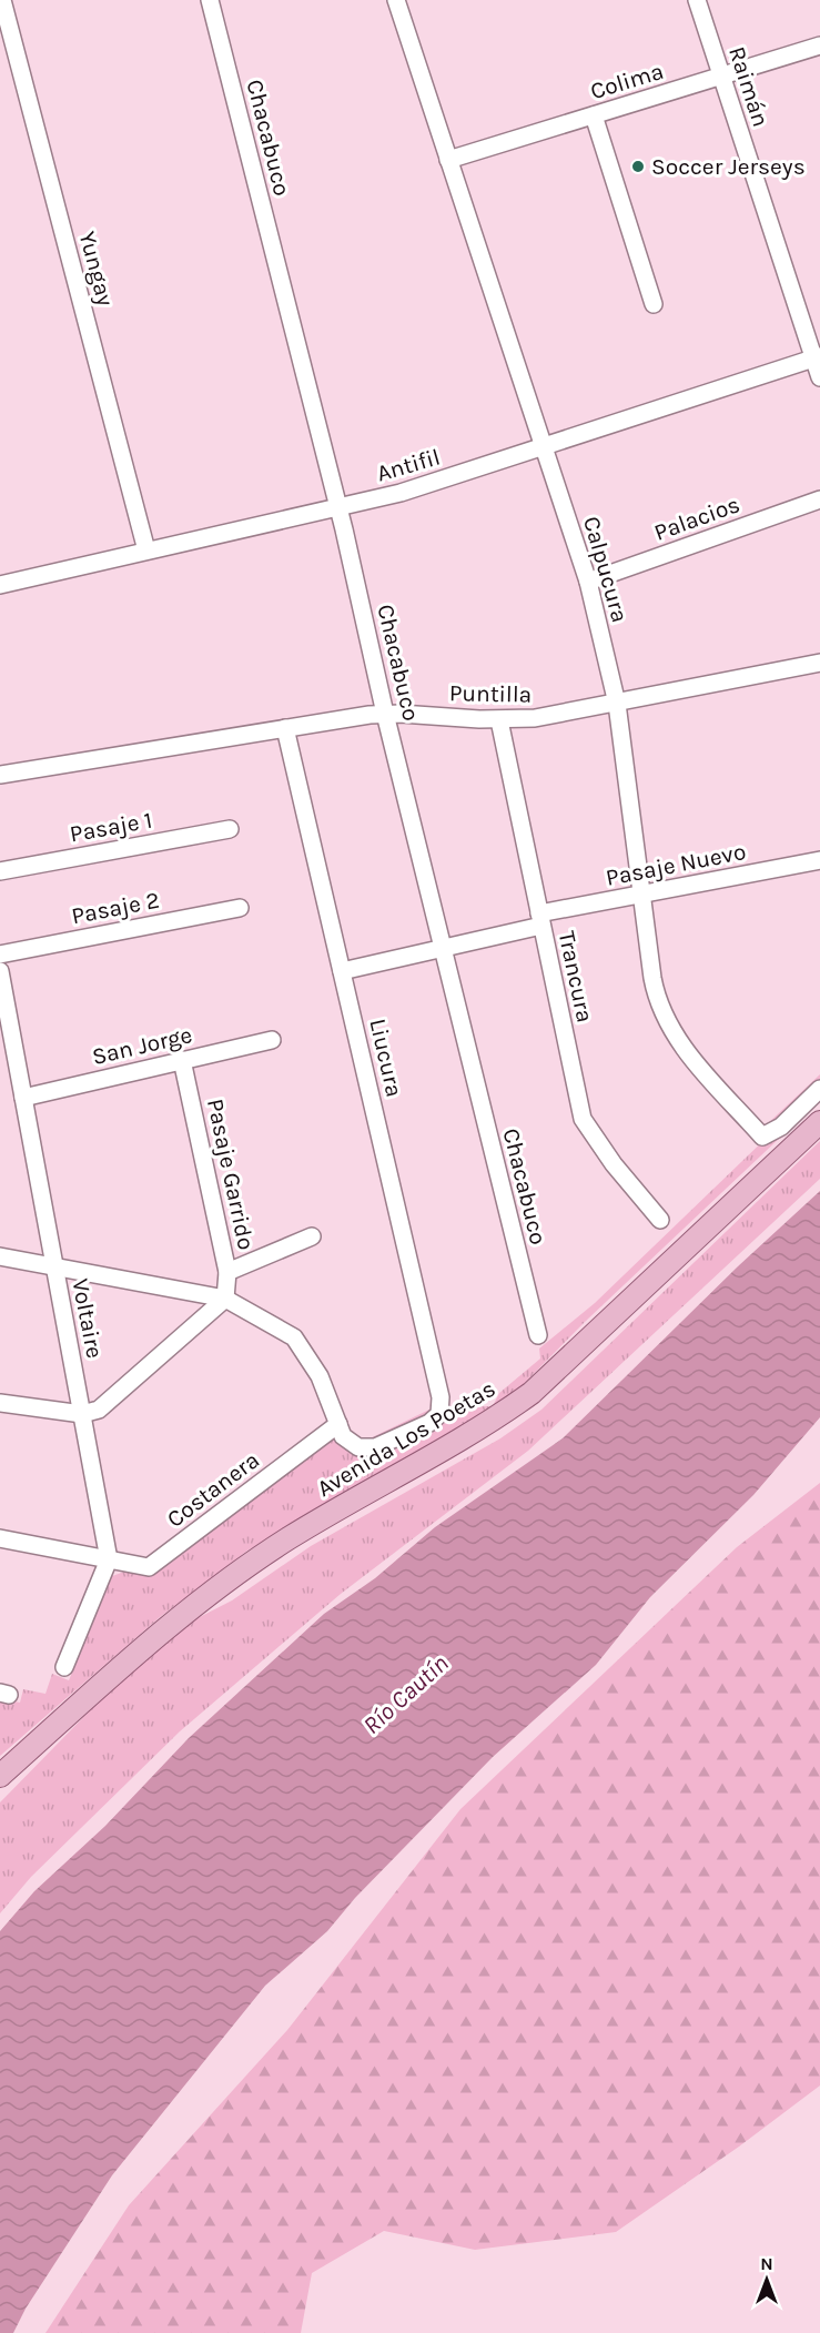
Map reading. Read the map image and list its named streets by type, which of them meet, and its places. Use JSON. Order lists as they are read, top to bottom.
{
  "streets": {
    "main road": ["Avenida Los Poetas"],
    "street": [
      "Colima",
      "Raimán",
      "Chacabuco",
      "Yungay",
      "Antifil",
      "Palacios",
      "Calpucura",
      "Puntilla",
      "Pasaje 1",
      "Pasaje Nuevo",
      "Pasaje 2",
      "Trancura",
      "San Jorge",
      "Liucura",
      "Pasaje Garrido",
      "Voltaire",
      "Costanera"
    ]
  },
  "crossings": [
    ["Colima", "Raimán"],
    ["Colima", "Calpucura"],
    ["Raimán", "Antifil"],
    ["Chacabuco", "Antifil"],
    ["Chacabuco", "Puntilla"],
    ["Chacabuco", "Pasaje Nuevo"],
    ["Yungay", "Antifil"],
    ["Antifil", "Calpucura"],
    ["Palacios", "Calpucura"],
    ["Calpucura", "Puntilla"],
    ["Calpucura", "Pasaje Nuevo"],
    ["Puntilla", "Trancura"],
    ["Puntilla", "Liucura"],
    ["Pasaje Nuevo", "Trancura"],
    ["Pasaje Nuevo", "Liucura"],
    ["San Jorge", "Pasaje Garrido"],
    ["San Jorge", "Voltaire"],
    ["Liucura", "Costanera"],
    ["Voltaire", "Costanera"]
  ],
  "water": ["Río Cautín"],
  "places": ["Soccer Jerseys"],
  "north": "top"
}
